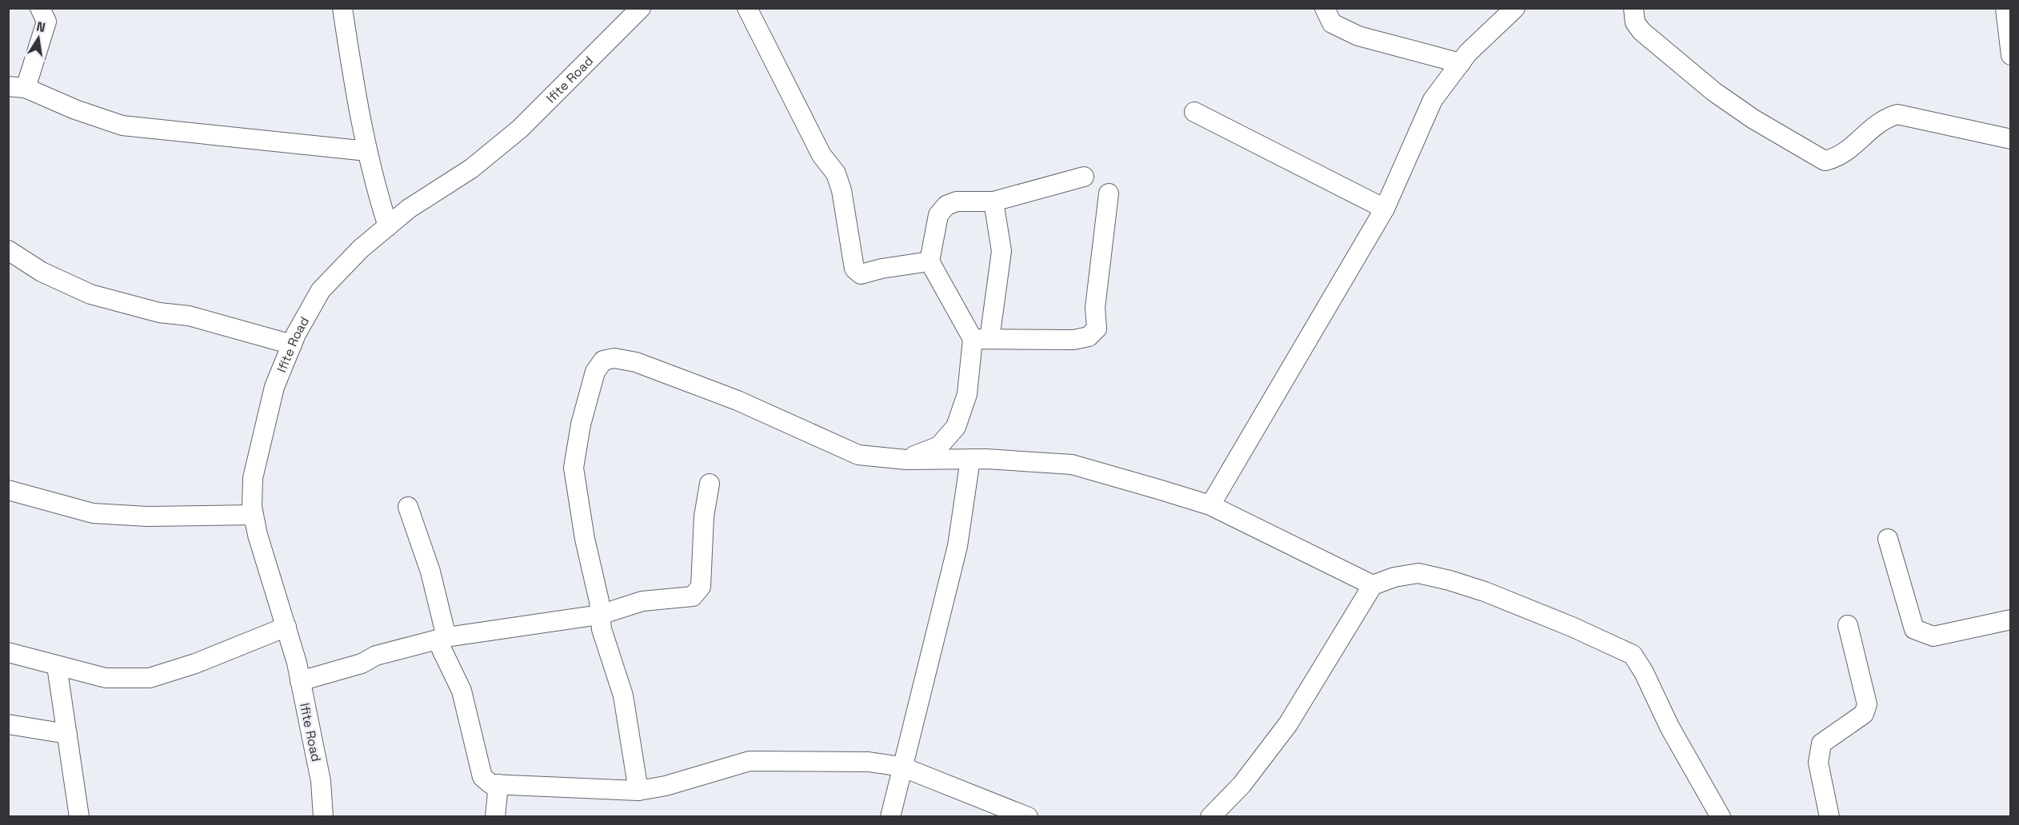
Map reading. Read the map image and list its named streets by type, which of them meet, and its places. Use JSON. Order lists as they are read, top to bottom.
{
  "streets": {
    "street": ["Ifite Road"]
  },
  "north": "top"
}
